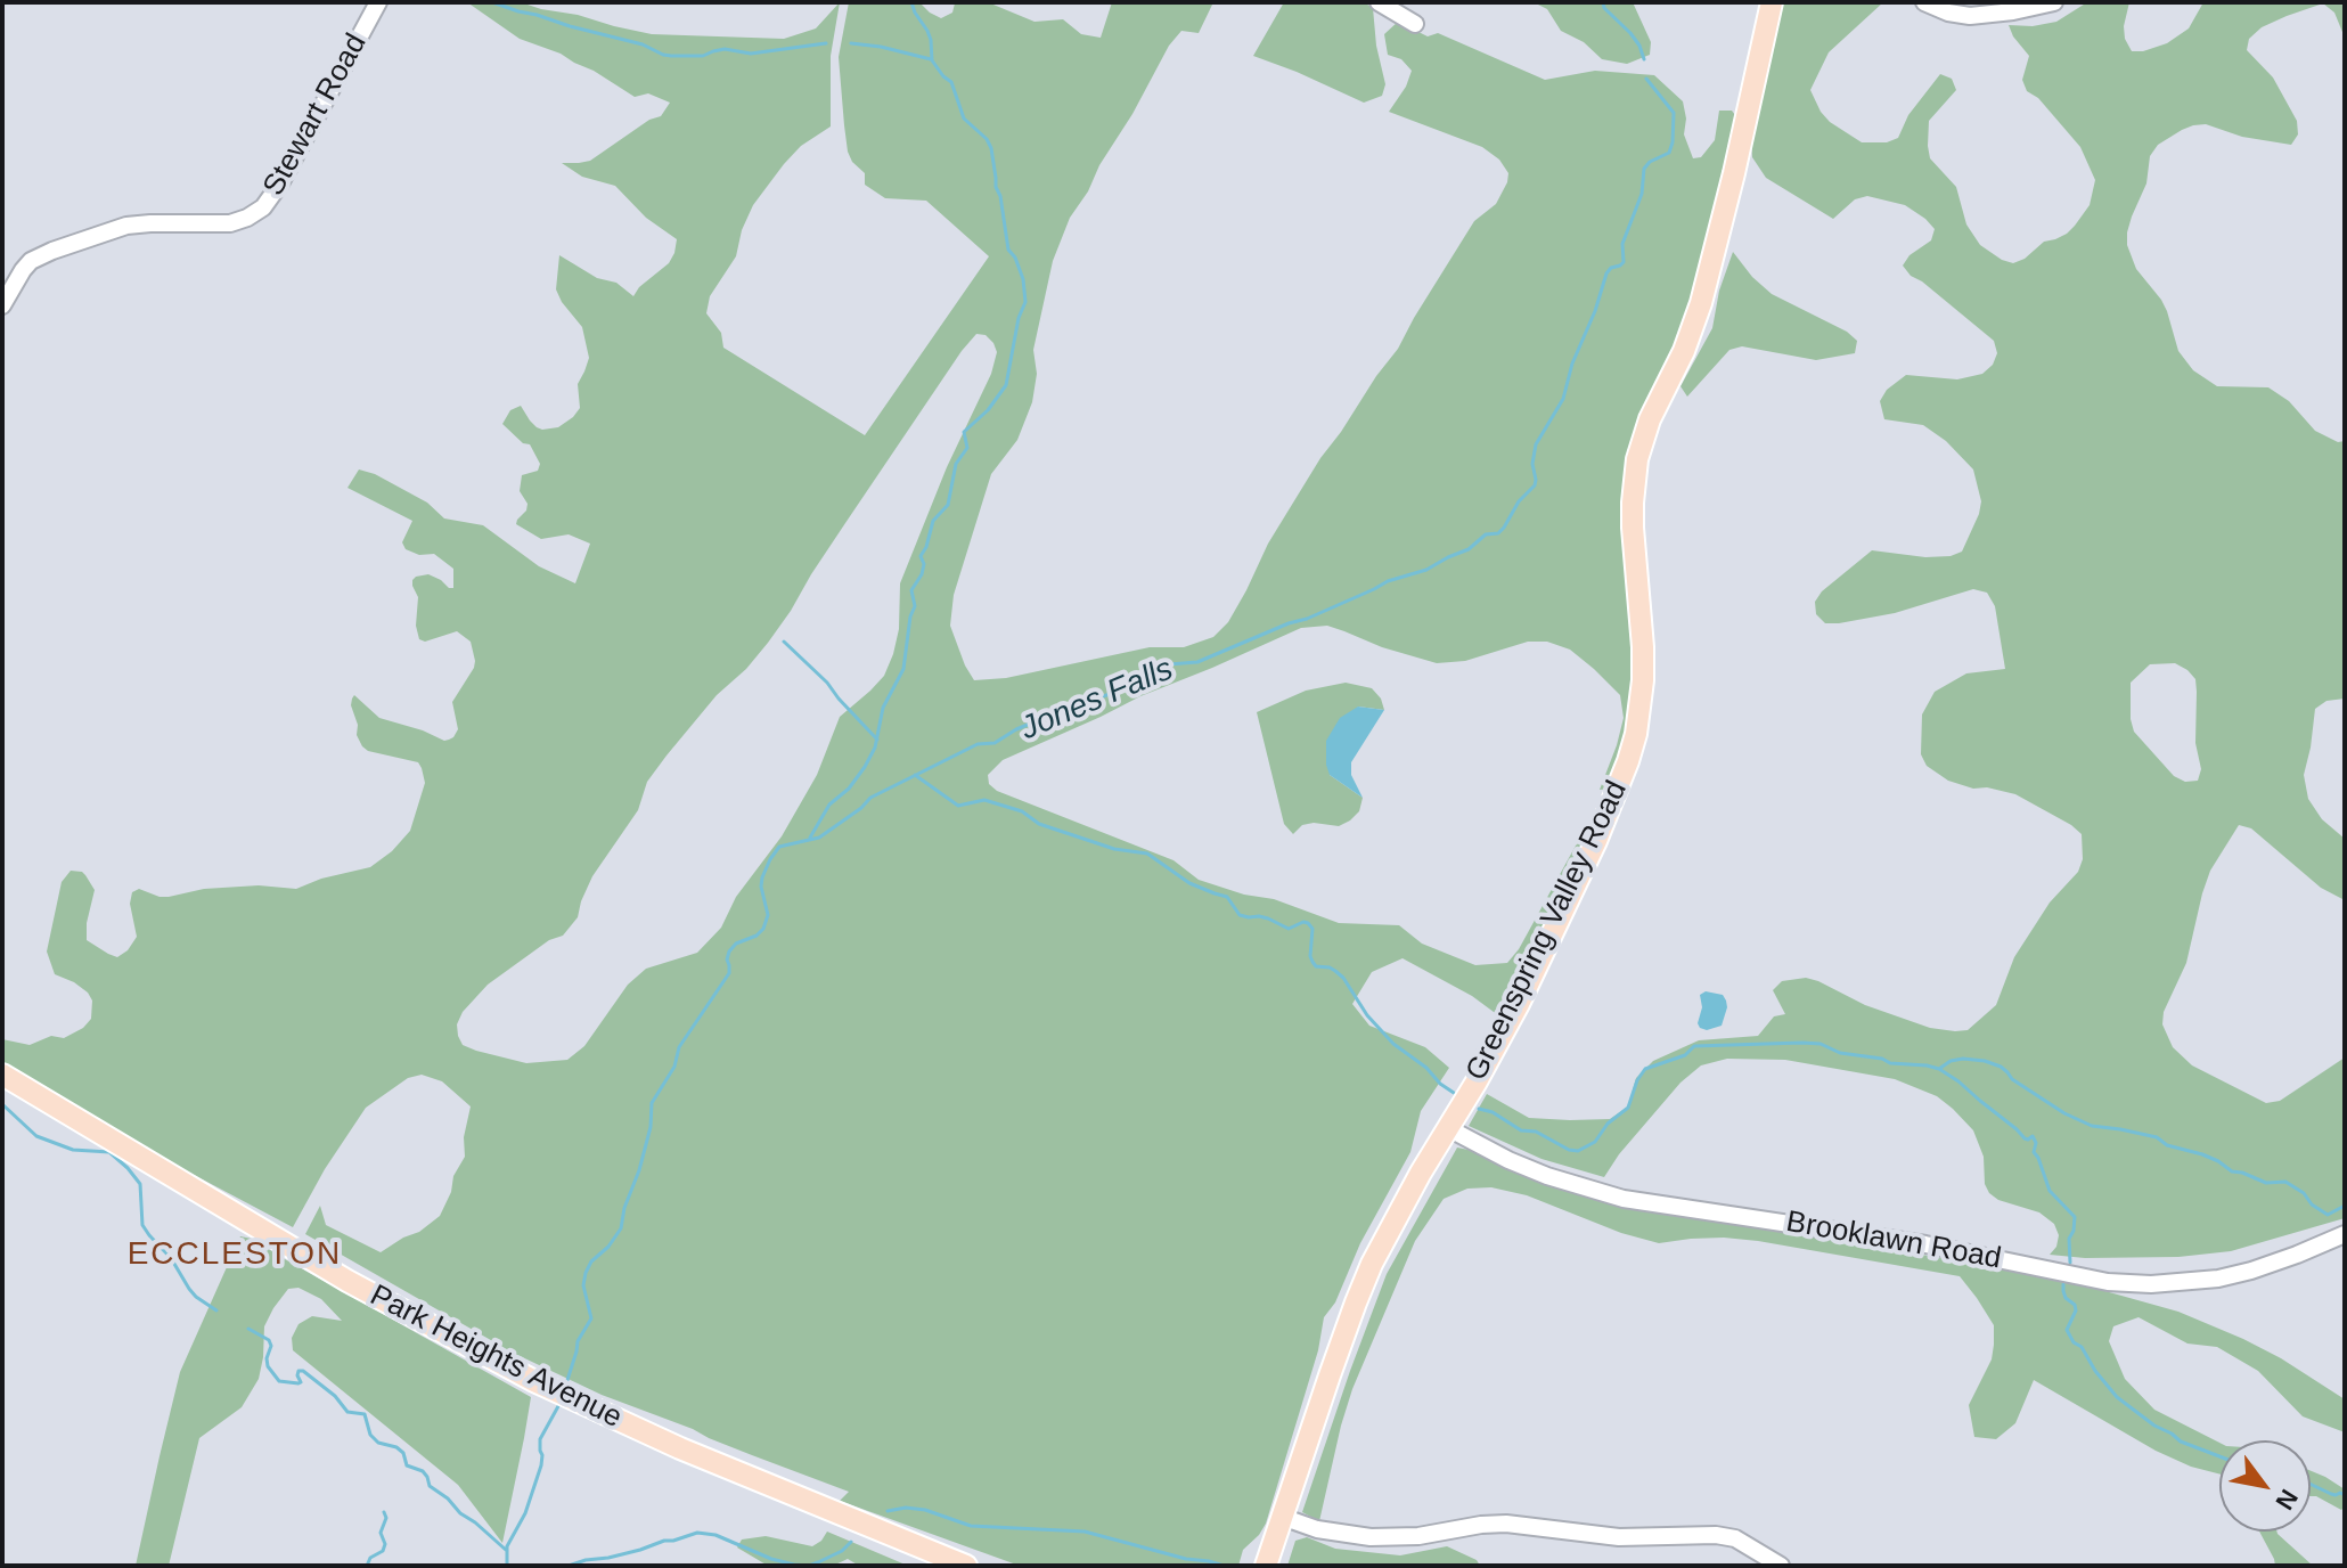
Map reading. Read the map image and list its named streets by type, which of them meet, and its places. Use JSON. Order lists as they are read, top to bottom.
{
  "streets": {
    "main road": ["Greenspring Valley Road", "Park Heights Avenue"],
    "street": ["Stewart Road", "Brooklawn Road"]
  },
  "crossings": [
    ["Greenspring Valley Road", "Brooklawn Road"]
  ],
  "districts": ["ECCLESTON"],
  "water": ["Jones Falls"],
  "north": "bottom right"
}
